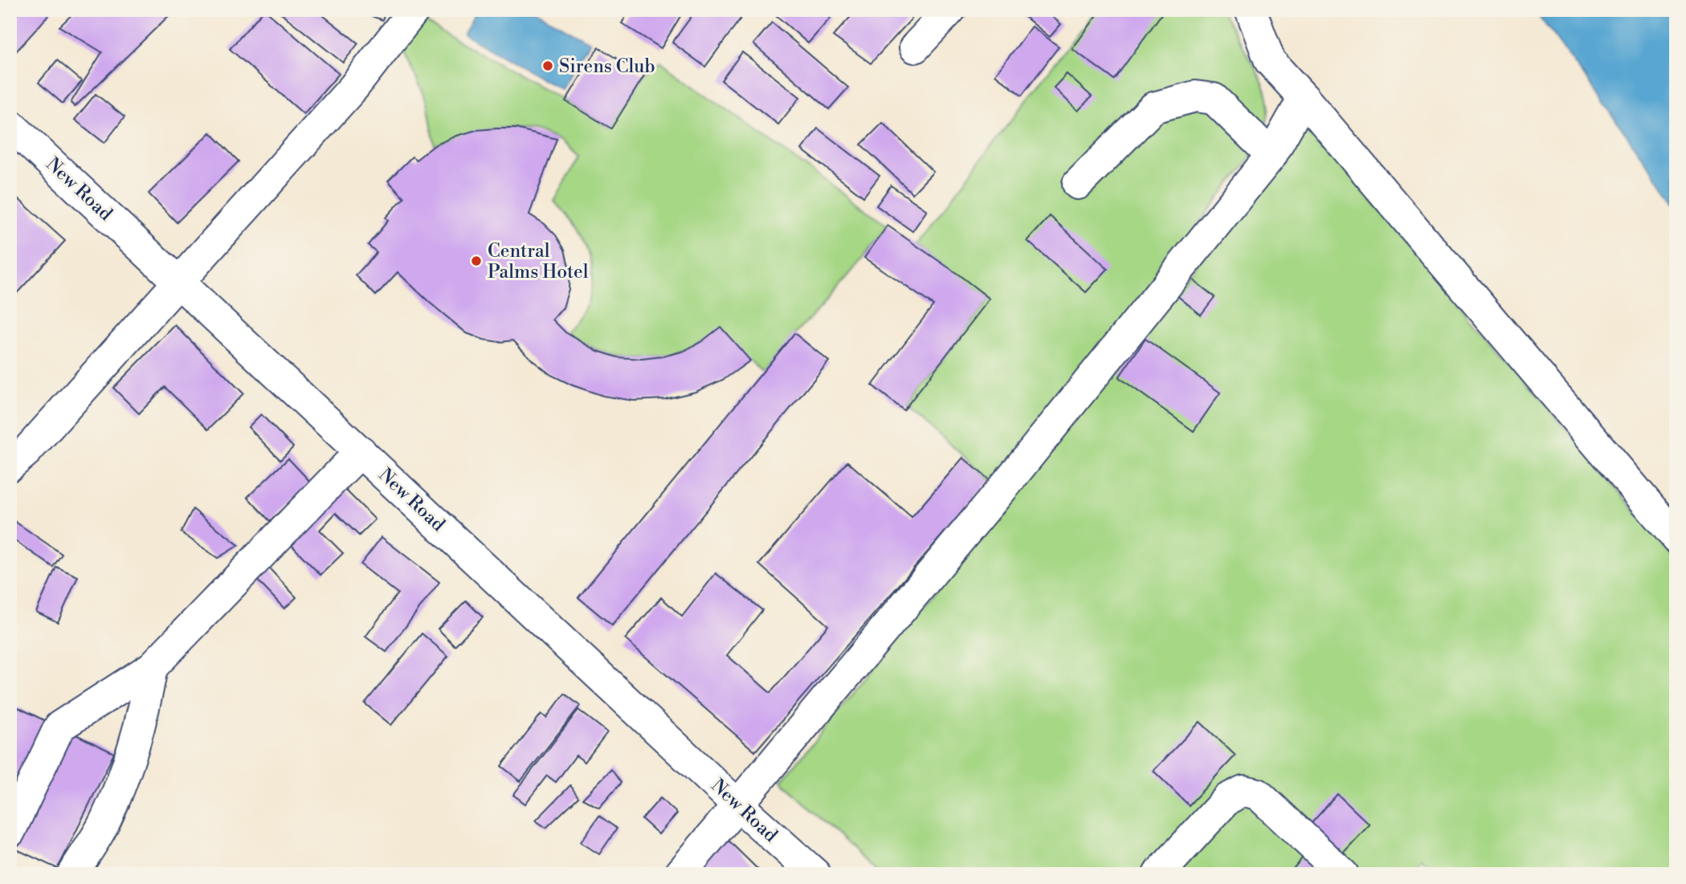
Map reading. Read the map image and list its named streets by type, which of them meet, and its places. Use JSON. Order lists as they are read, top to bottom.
{
  "streets": {
    "street": ["New Road"]
  },
  "places": ["Sirens Club", "Central Palms Hotel"]
}
